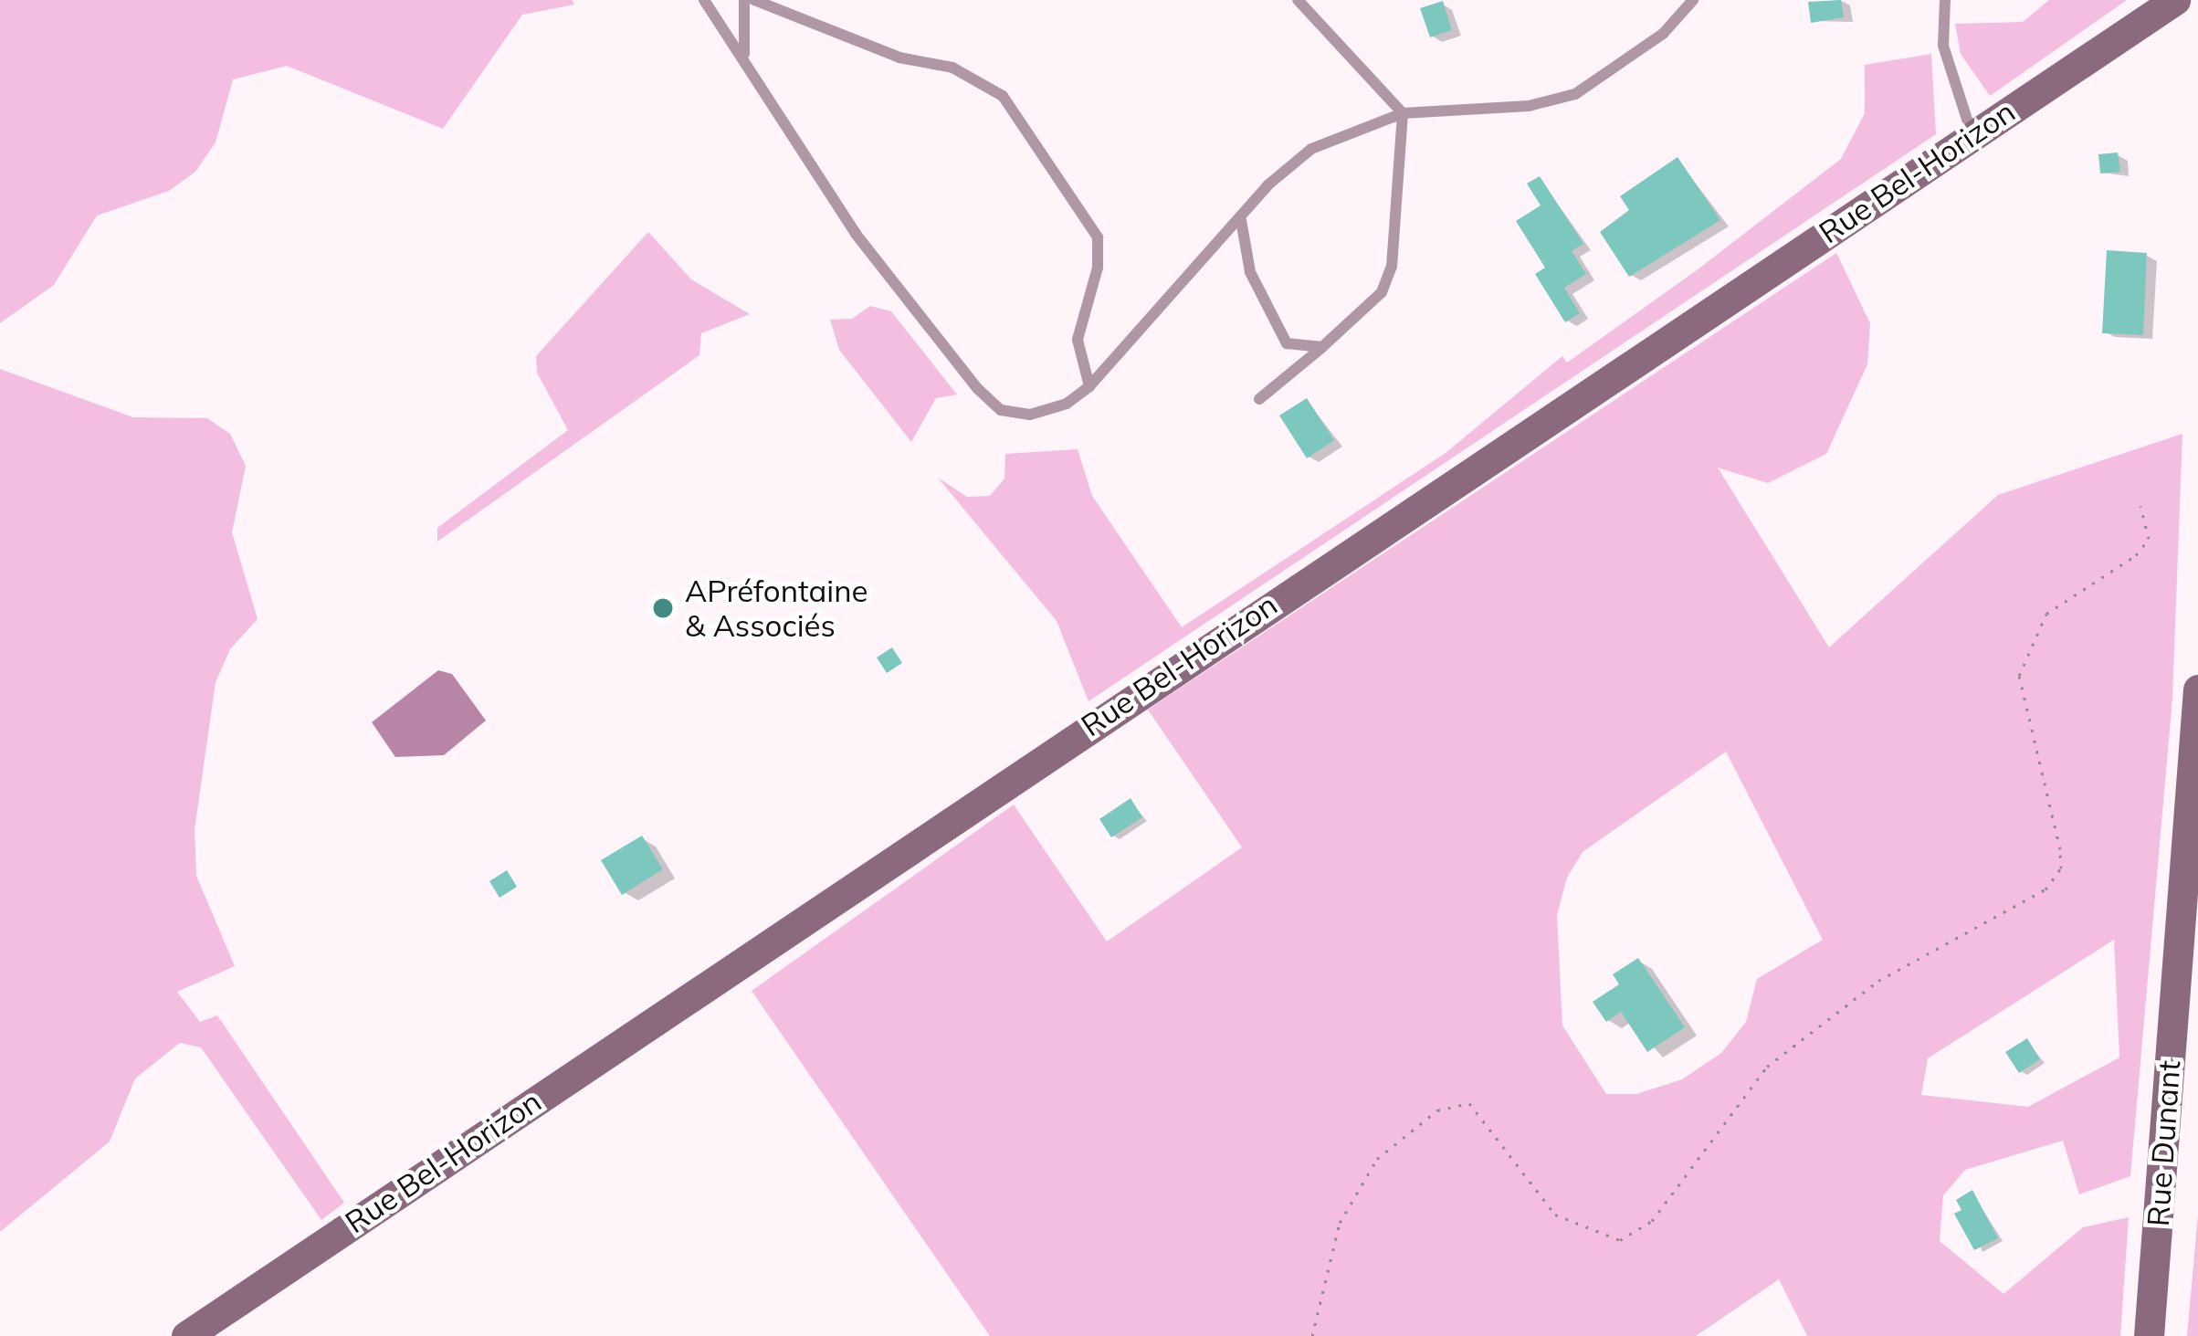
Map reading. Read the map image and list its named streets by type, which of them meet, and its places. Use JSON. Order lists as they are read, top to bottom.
{
  "streets": {
    "street": ["Rue Bel-Horizon", "Rue Dunant"]
  },
  "places": ["APréfontaine & Associés"]
}
